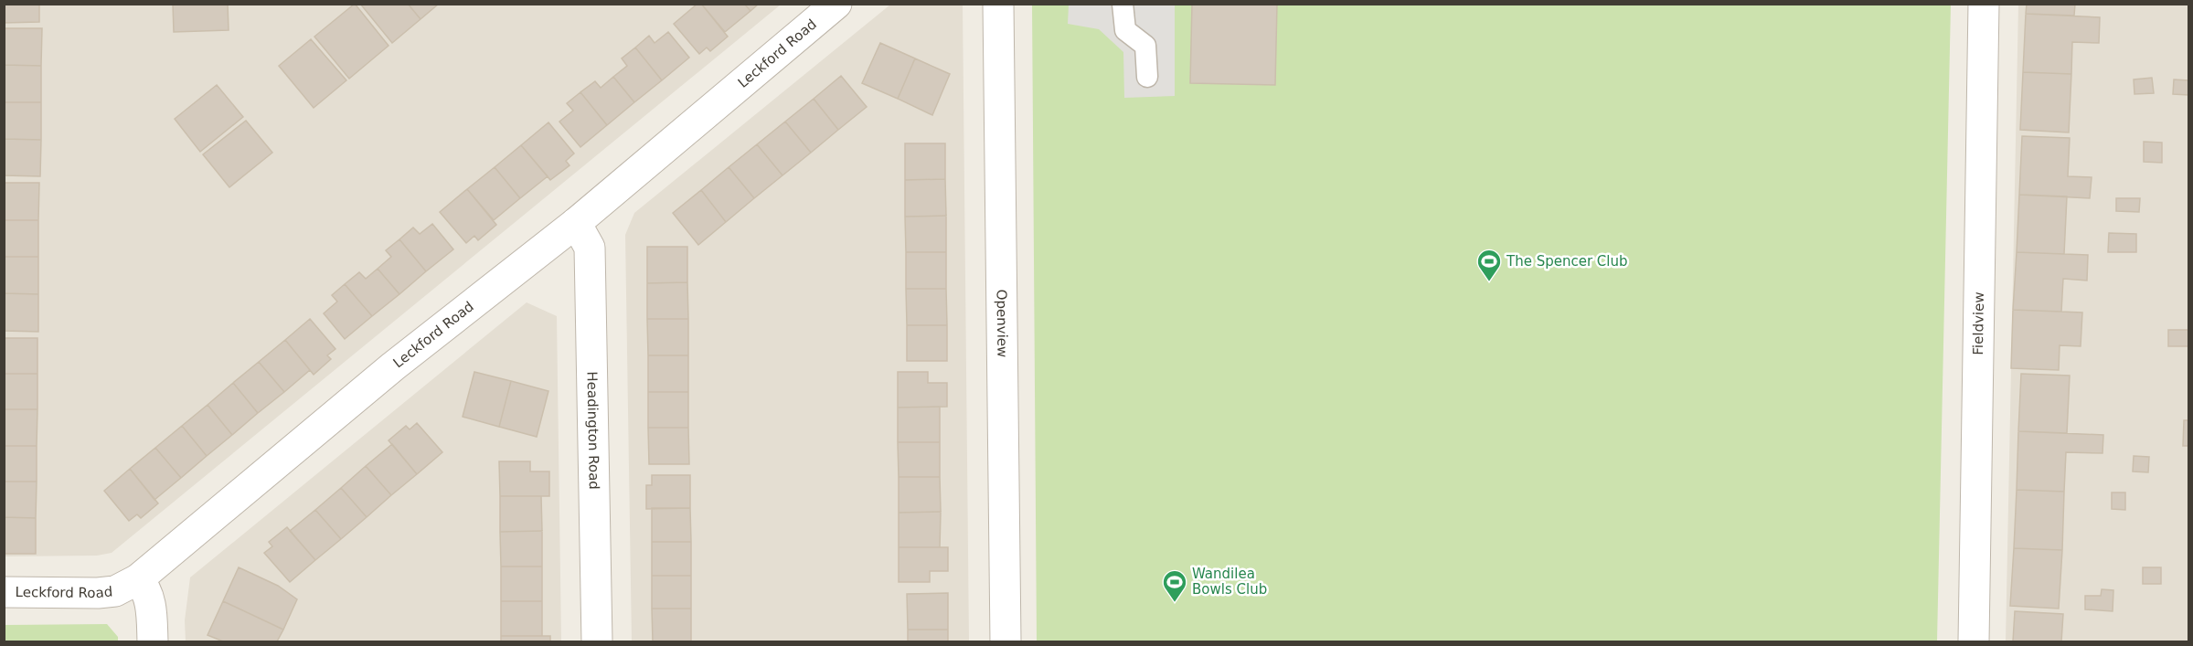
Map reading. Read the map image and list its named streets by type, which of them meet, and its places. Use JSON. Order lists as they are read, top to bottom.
{
  "streets": {
    "street": [
      "Leckford Road",
      "Openview",
      "Fieldview",
      "Headington Road"
    ]
  },
  "crossings": [
    ["Leckford Road", "Headington Road"]
  ],
  "places": {
    "sports": ["The Spencer Club", "Wandilea Bowls Club"]
  }
}
